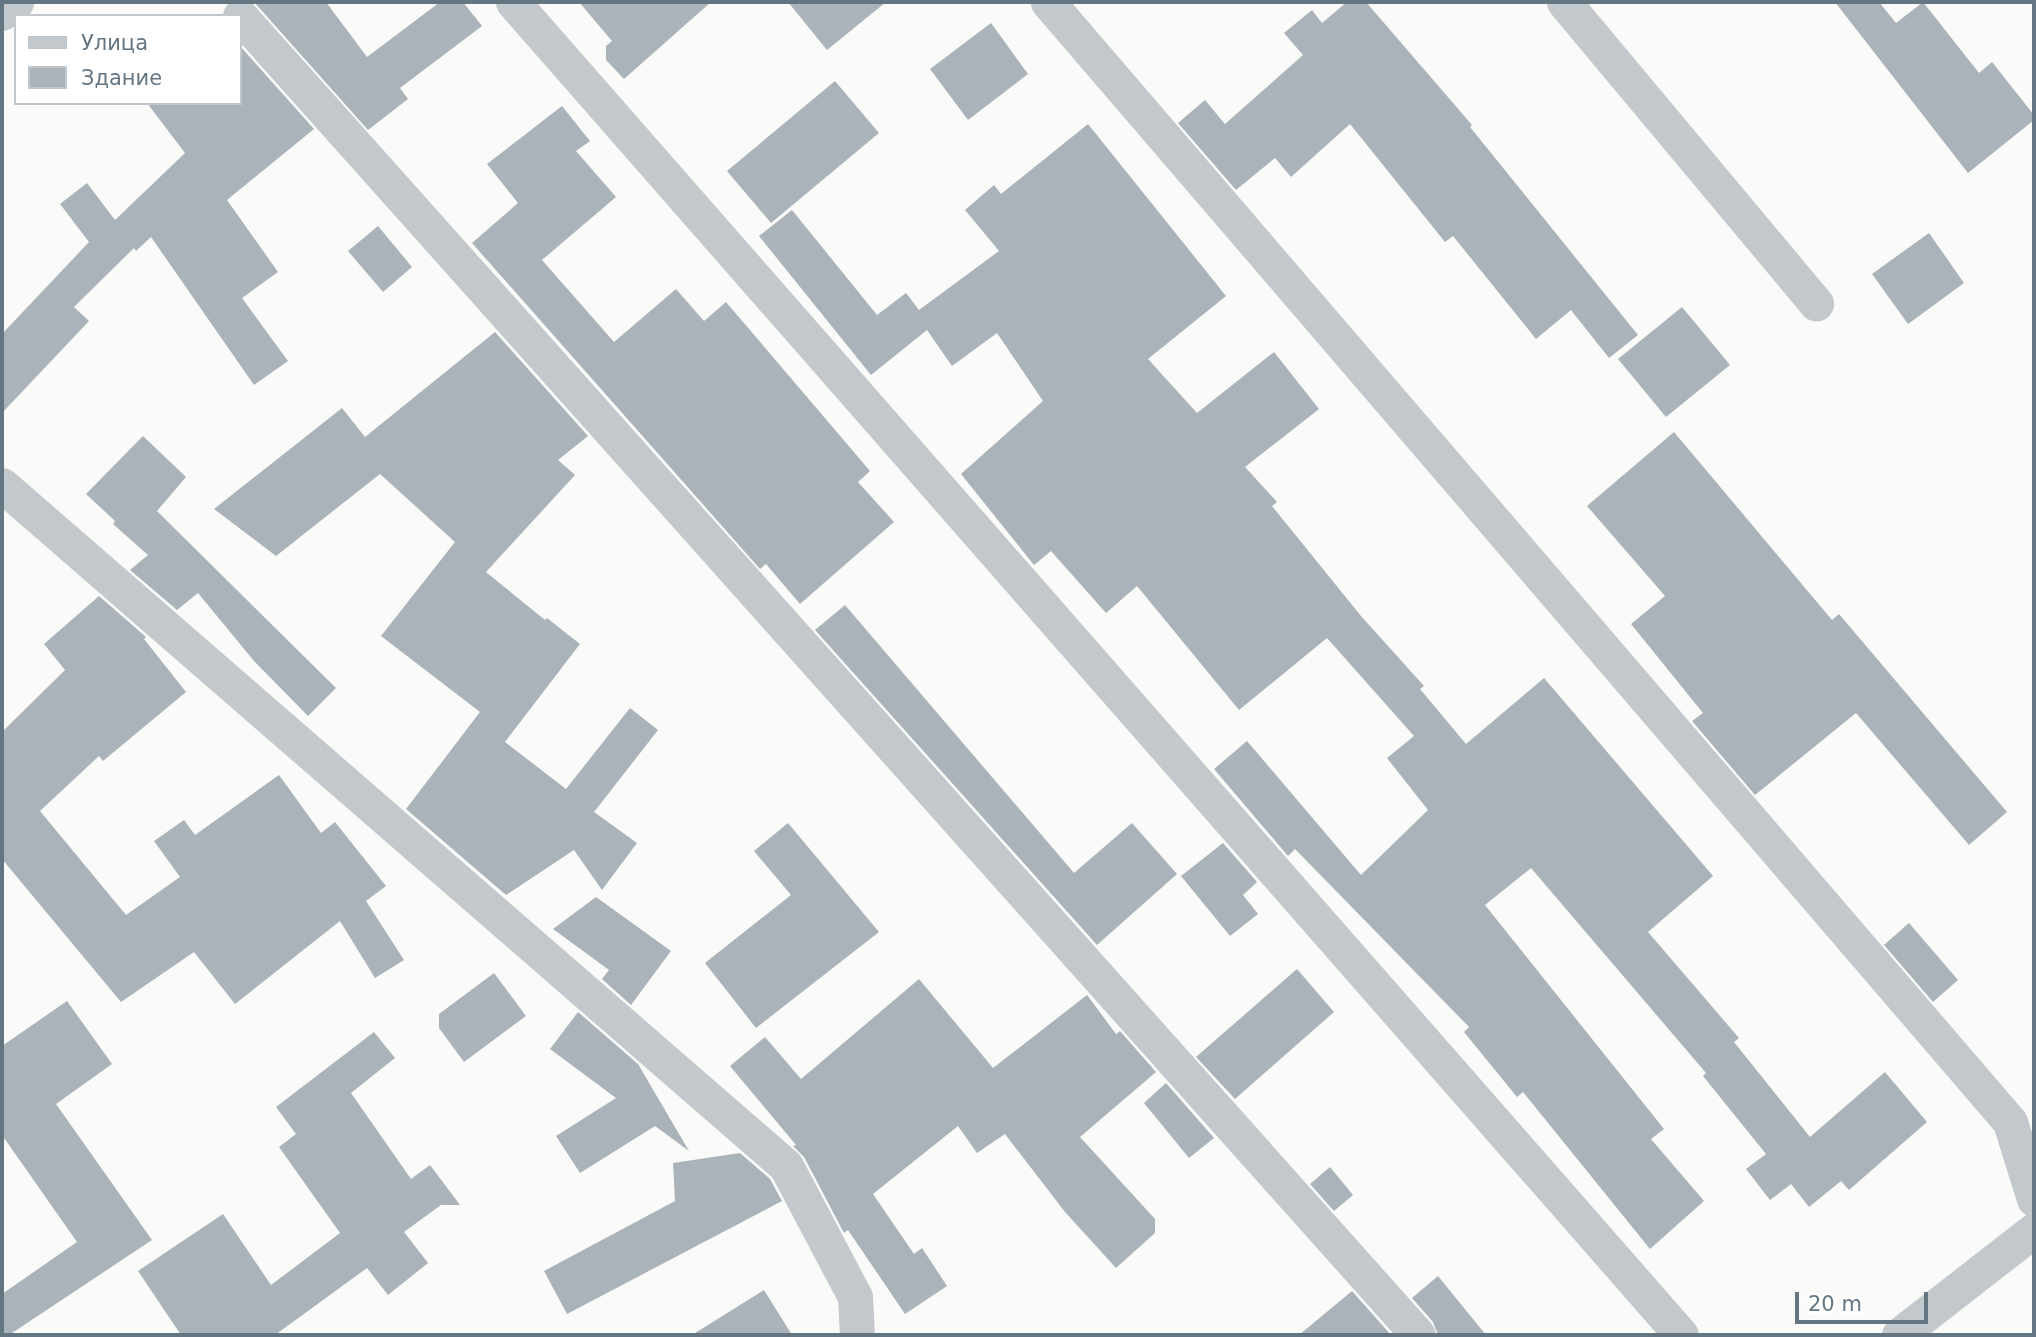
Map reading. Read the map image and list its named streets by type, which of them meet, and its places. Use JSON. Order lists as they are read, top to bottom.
{
  "legend": ["Улица", "Здание"],
  "scale_bar": "20 m"
}
